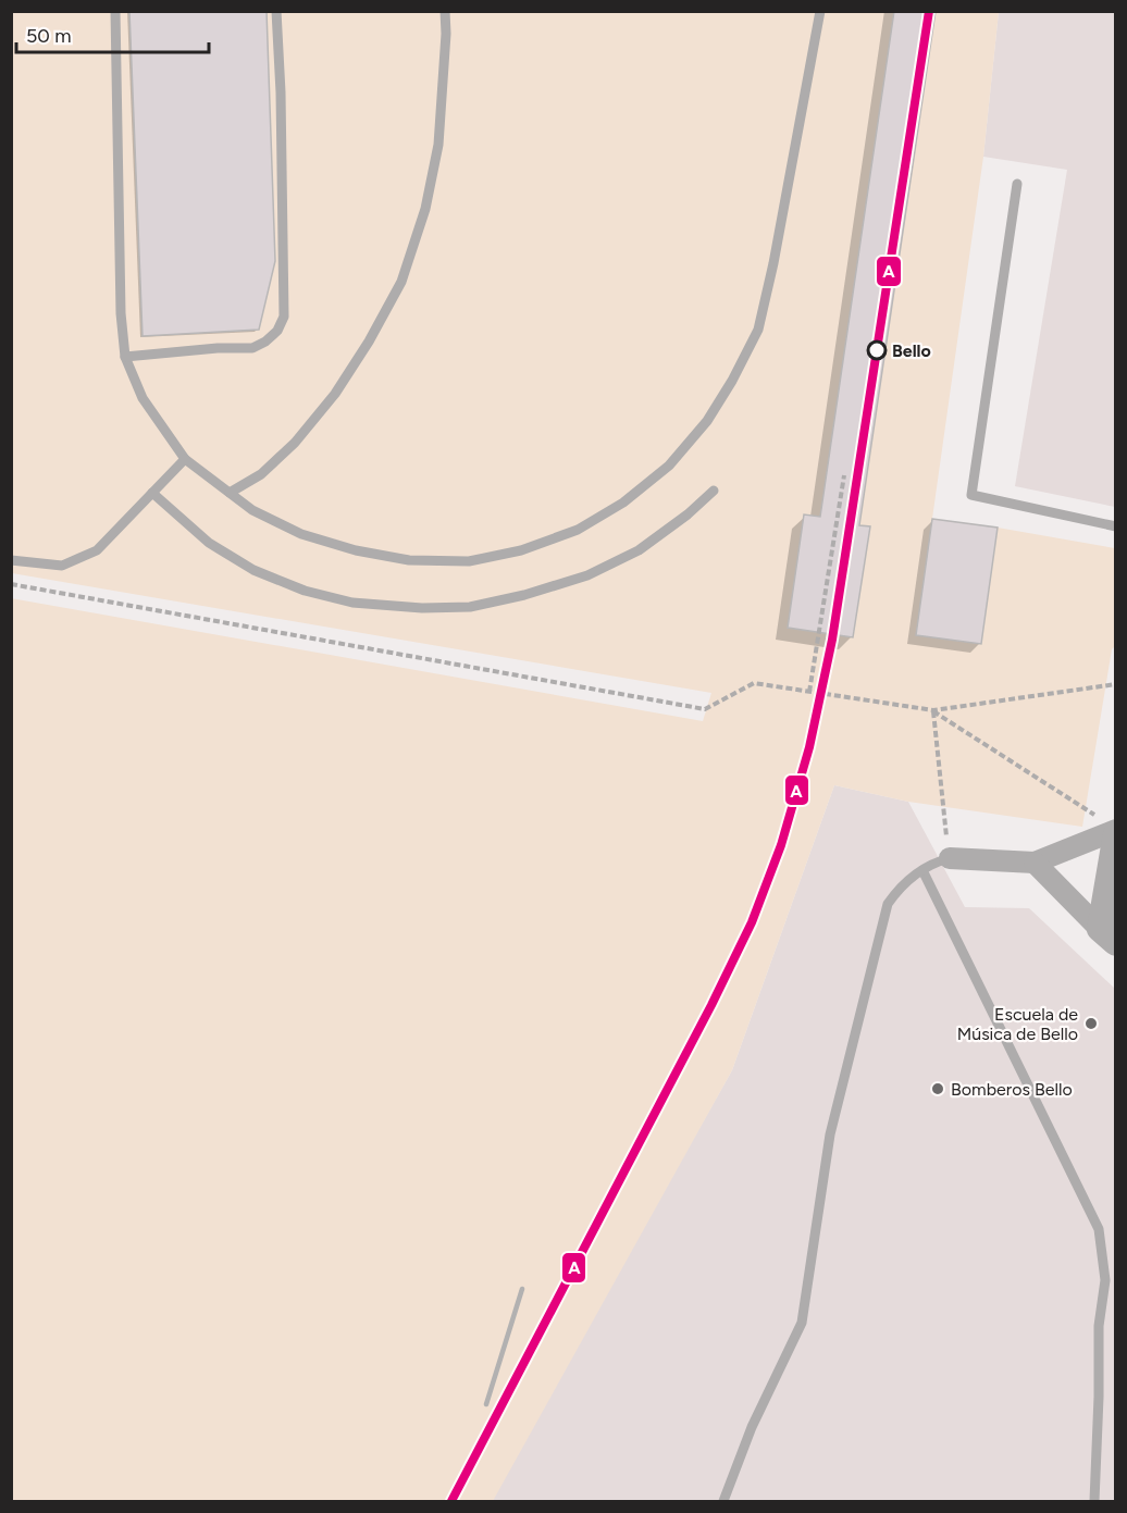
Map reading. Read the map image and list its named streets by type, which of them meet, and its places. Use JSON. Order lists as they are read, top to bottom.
{
  "places": ["Bello", "Escuela de Música de Bello", "Bomberos Bello"],
  "lines": ["transit line A"],
  "scale_bar": "50 m"
}
